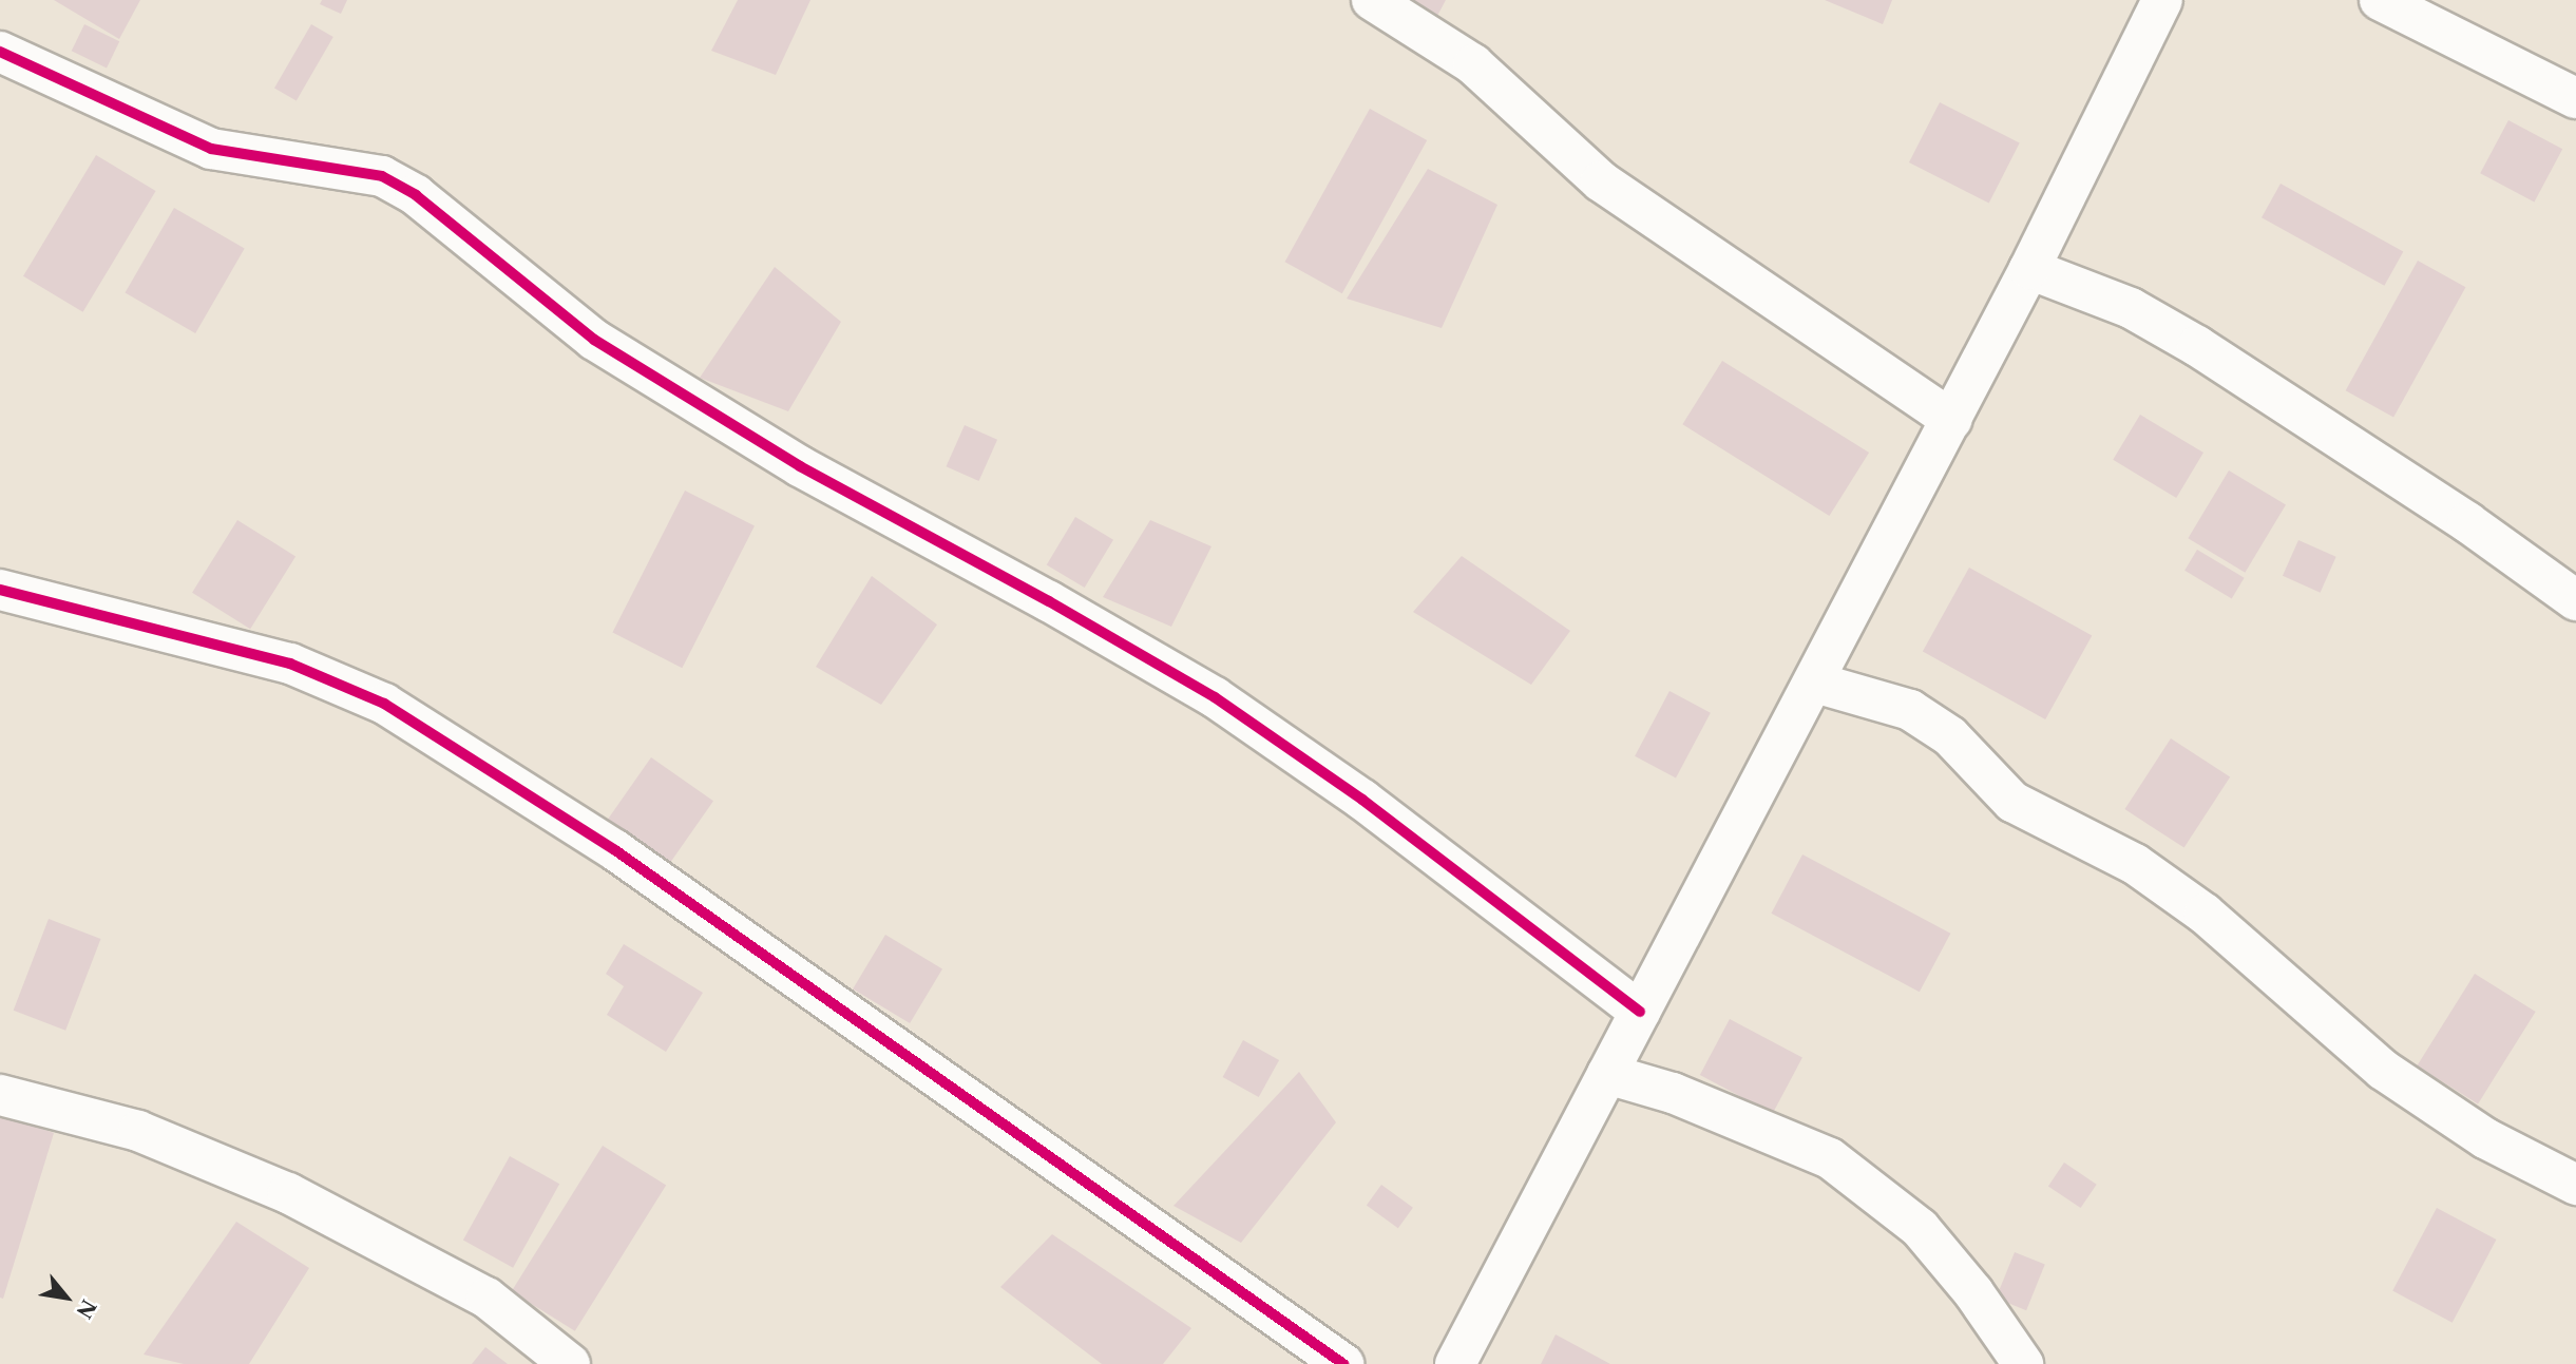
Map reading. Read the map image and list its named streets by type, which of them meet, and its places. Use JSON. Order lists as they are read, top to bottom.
{
  "north": "bottom right"
}
